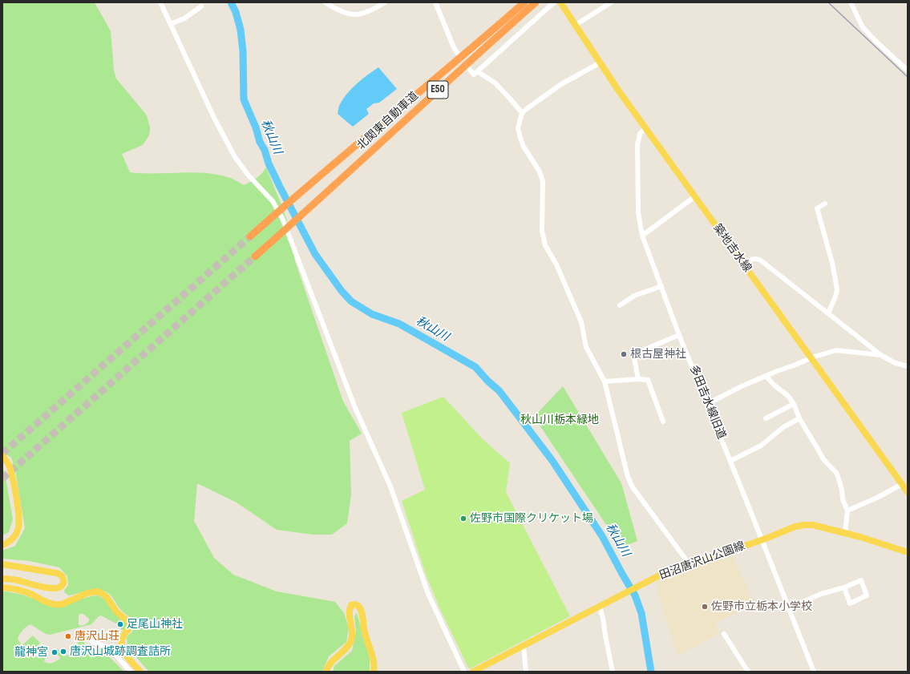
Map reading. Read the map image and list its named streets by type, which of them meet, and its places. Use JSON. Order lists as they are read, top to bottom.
{
  "streets": {
    "highway": ["E50", "北関東自動車道"],
    "main road": ["築地吉水線", "田沼唐沢山公園線"],
    "street": ["多田吉水線旧道"]
  },
  "crossings": [
    ["築地吉水線", "多田吉水線旧道"],
    ["多田吉水線旧道", "田沼唐沢山公園線"]
  ],
  "water": ["秋山川"],
  "parks": ["秋山川栃本緑地"],
  "places": [
    "根古屋神社",
    "佐野市国際クリケット場",
    "佐野市立栃本小学校",
    "足尾山神社",
    "唐沢山荘",
    "唐沢山城跡調査詰所",
    "龍神宮"
  ]
}
